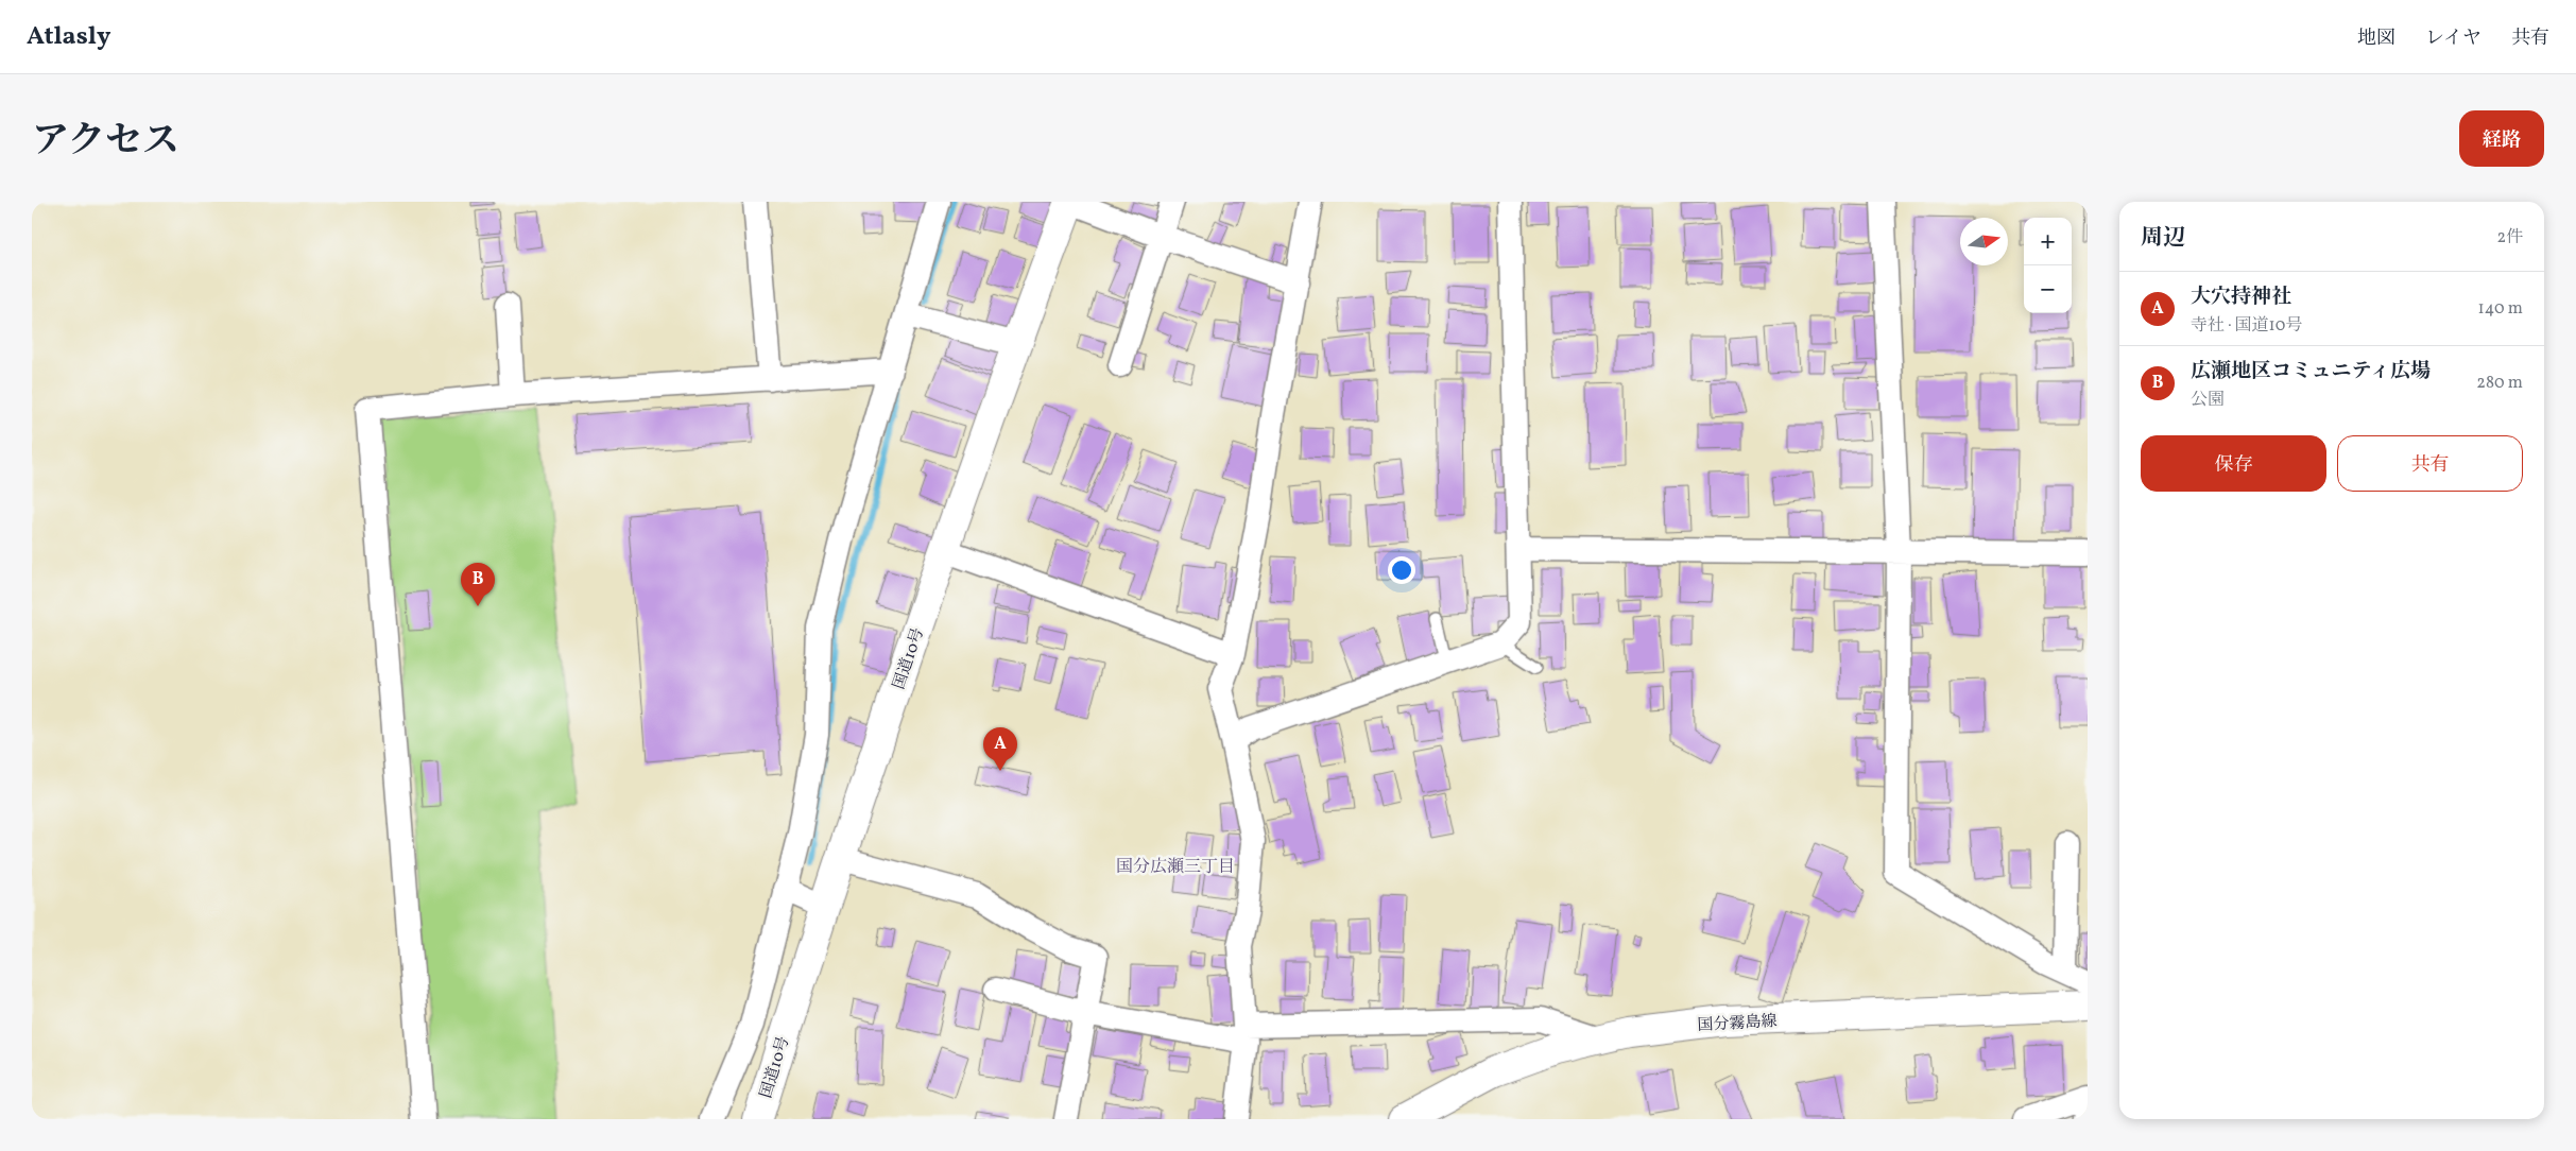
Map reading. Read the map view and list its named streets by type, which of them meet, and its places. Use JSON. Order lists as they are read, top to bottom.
{
  "streets": {
    "main road": ["国道10号", "国分霧島線"]
  },
  "districts": ["国分広瀬三丁目"],
  "north": "right",
  "page": {
    "header": "Atlasly",
    "nav": ["地図", "レイヤ", "共有"],
    "title": "アクセス",
    "buttons": [
      "経路",
      ["保存", "共有"]
    ],
    "heading": ["周辺", "2件"],
    "map_buttons": ["+", "−"],
    "list": [
      {
        "mark": "A",
        "name": "大穴持神社",
        "note": "寺社 · 国道10号",
        "value": "140 m"
      },
      {
        "mark": "B",
        "name": "広瀬地区コミュニティ広場",
        "note": "公園",
        "value": "280 m"
      }
    ],
    "pins": ["B", "A"]
  }
}
